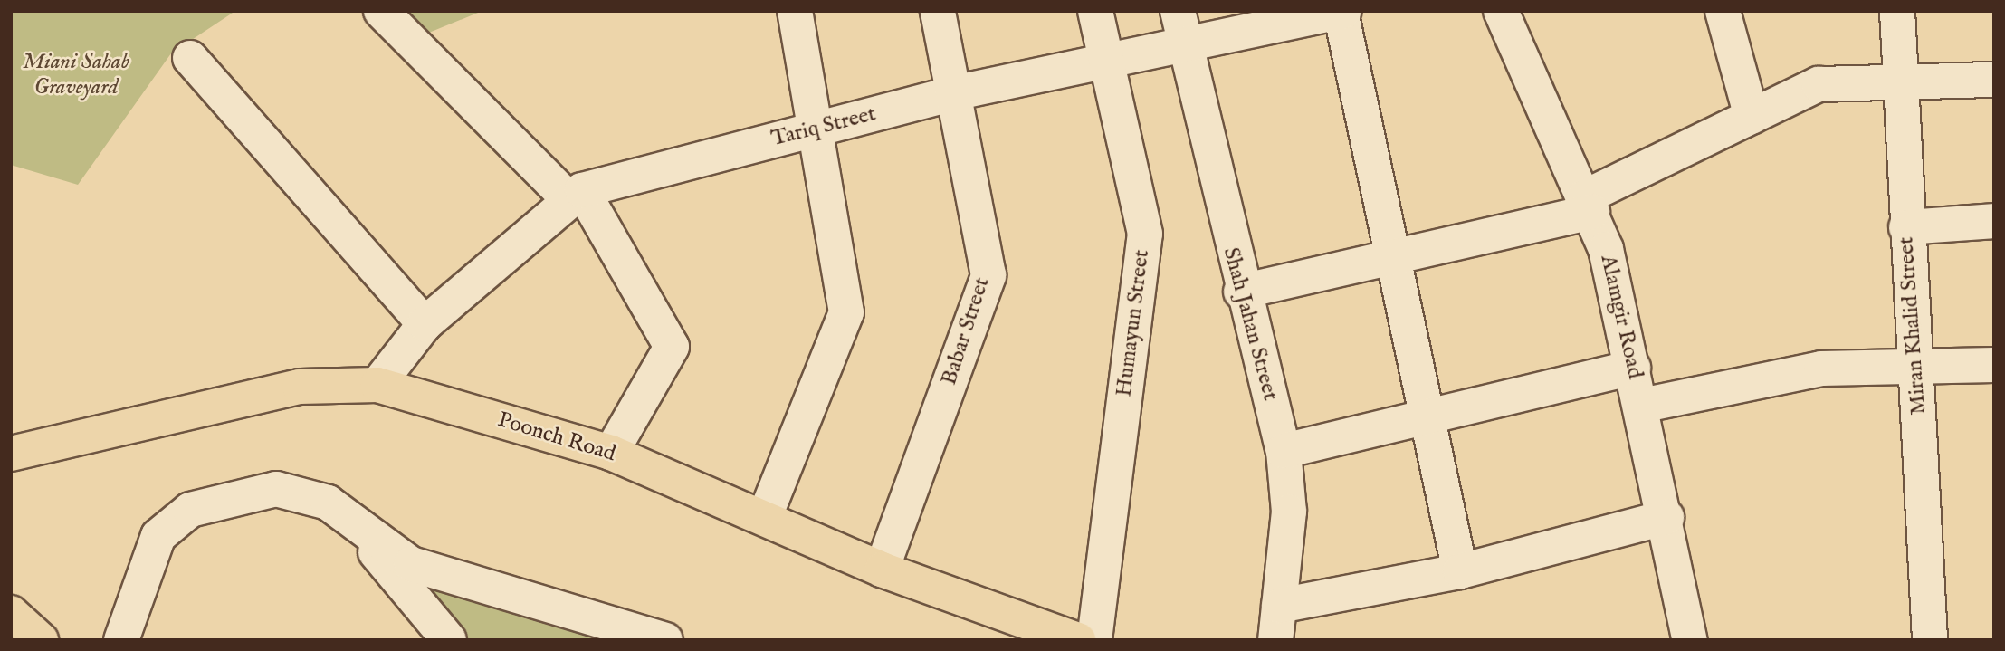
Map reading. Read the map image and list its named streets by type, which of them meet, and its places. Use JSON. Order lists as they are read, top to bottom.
{
  "streets": {
    "main road": ["Poonch Road"],
    "street": [
      "Tariq Street",
      "Alamgir Road",
      "Humayun Street",
      "Shah Jahan Street",
      "Miran Khalid Street",
      "Babar Street"
    ]
  },
  "crossings": [
    ["Tariq Street", "Humayun Street"],
    ["Tariq Street", "Shah Jahan Street"],
    ["Tariq Street", "Babar Street"],
    ["Tariq Street", "Poonch Road"],
    ["Babar Street", "Poonch Road"]
  ],
  "parks": ["Miani Sahab Graveyard"]
}
